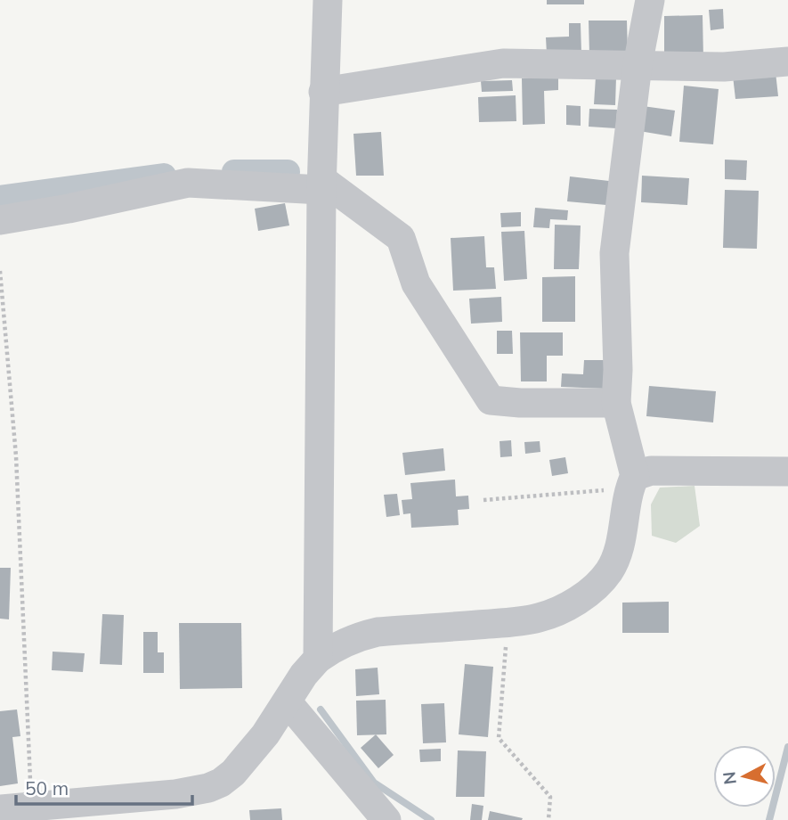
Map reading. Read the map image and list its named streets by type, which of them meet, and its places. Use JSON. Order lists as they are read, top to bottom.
{
  "scale_bar": "50 m",
  "north": "left"
}
